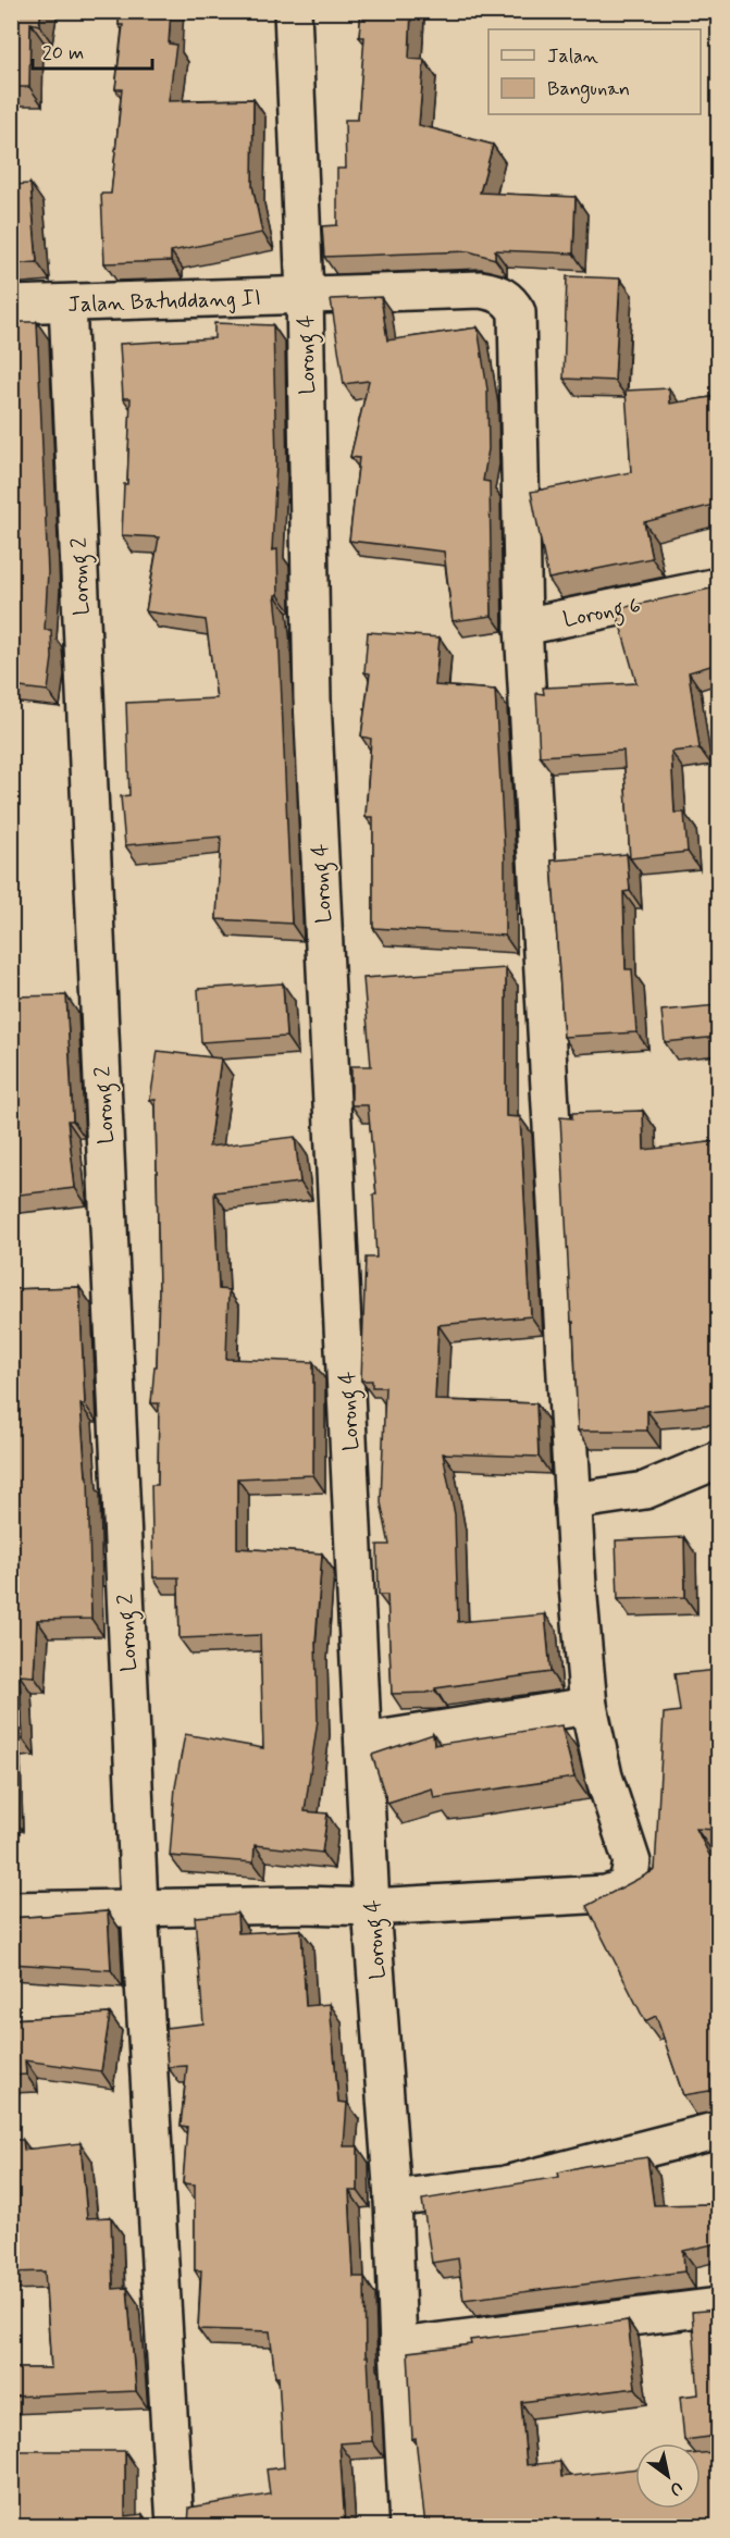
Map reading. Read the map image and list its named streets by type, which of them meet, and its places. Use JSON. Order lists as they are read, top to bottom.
{
  "streets": {
    "street": [
      "Jalan Batuddang II",
      "Lorong 4",
      "Lorong 2",
      "Lorong 6"
    ]
  },
  "crossings": [
    ["Jalan Batuddang II", "Lorong 4"],
    ["Jalan Batuddang II", "Lorong 2"],
    ["Jalan Batuddang II", "Lorong 6"]
  ],
  "legend": ["Jalan", "Bangunan"],
  "scale_bar": "20 m",
  "north": "bottom right"
}
